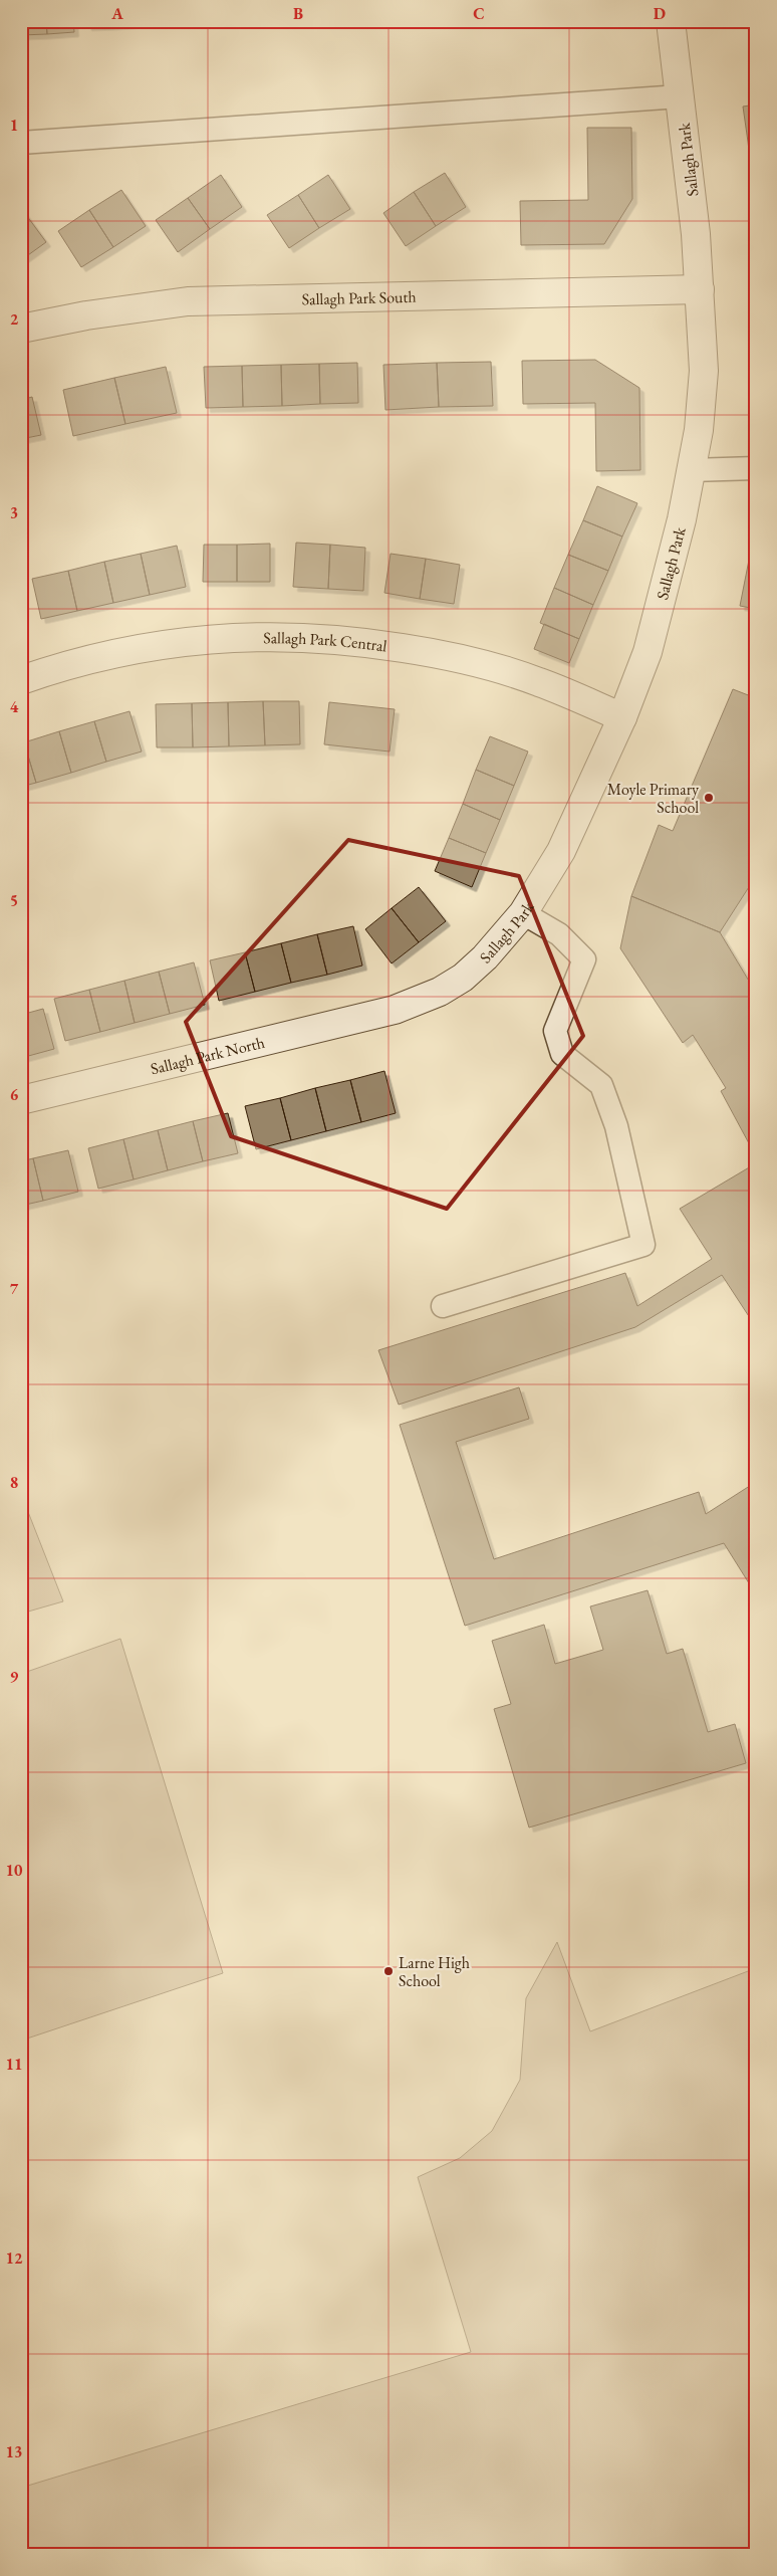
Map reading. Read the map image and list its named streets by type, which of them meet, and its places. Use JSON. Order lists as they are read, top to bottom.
{
  "streets": {
    "street": [
      "Sallagh Park",
      "Sallagh Park South",
      "Sallagh Park Central",
      "Sallagh Park North"
    ]
  },
  "crossings": [
    ["Sallagh Park", "Sallagh Park South"],
    ["Sallagh Park", "Sallagh Park Central"],
    ["Sallagh Park", "Sallagh Park North"]
  ],
  "places": ["Moyle Primary School", "Larne High School"],
  "grid": {
    "columns": [
      "A",
      "B",
      "C",
      "D"
    ],
    "rows": [
      "1",
      "2",
      "3",
      "4",
      "5",
      "6",
      "7",
      "8",
      "9",
      "10",
      "11",
      "12",
      "13"
    ]
  }
}
